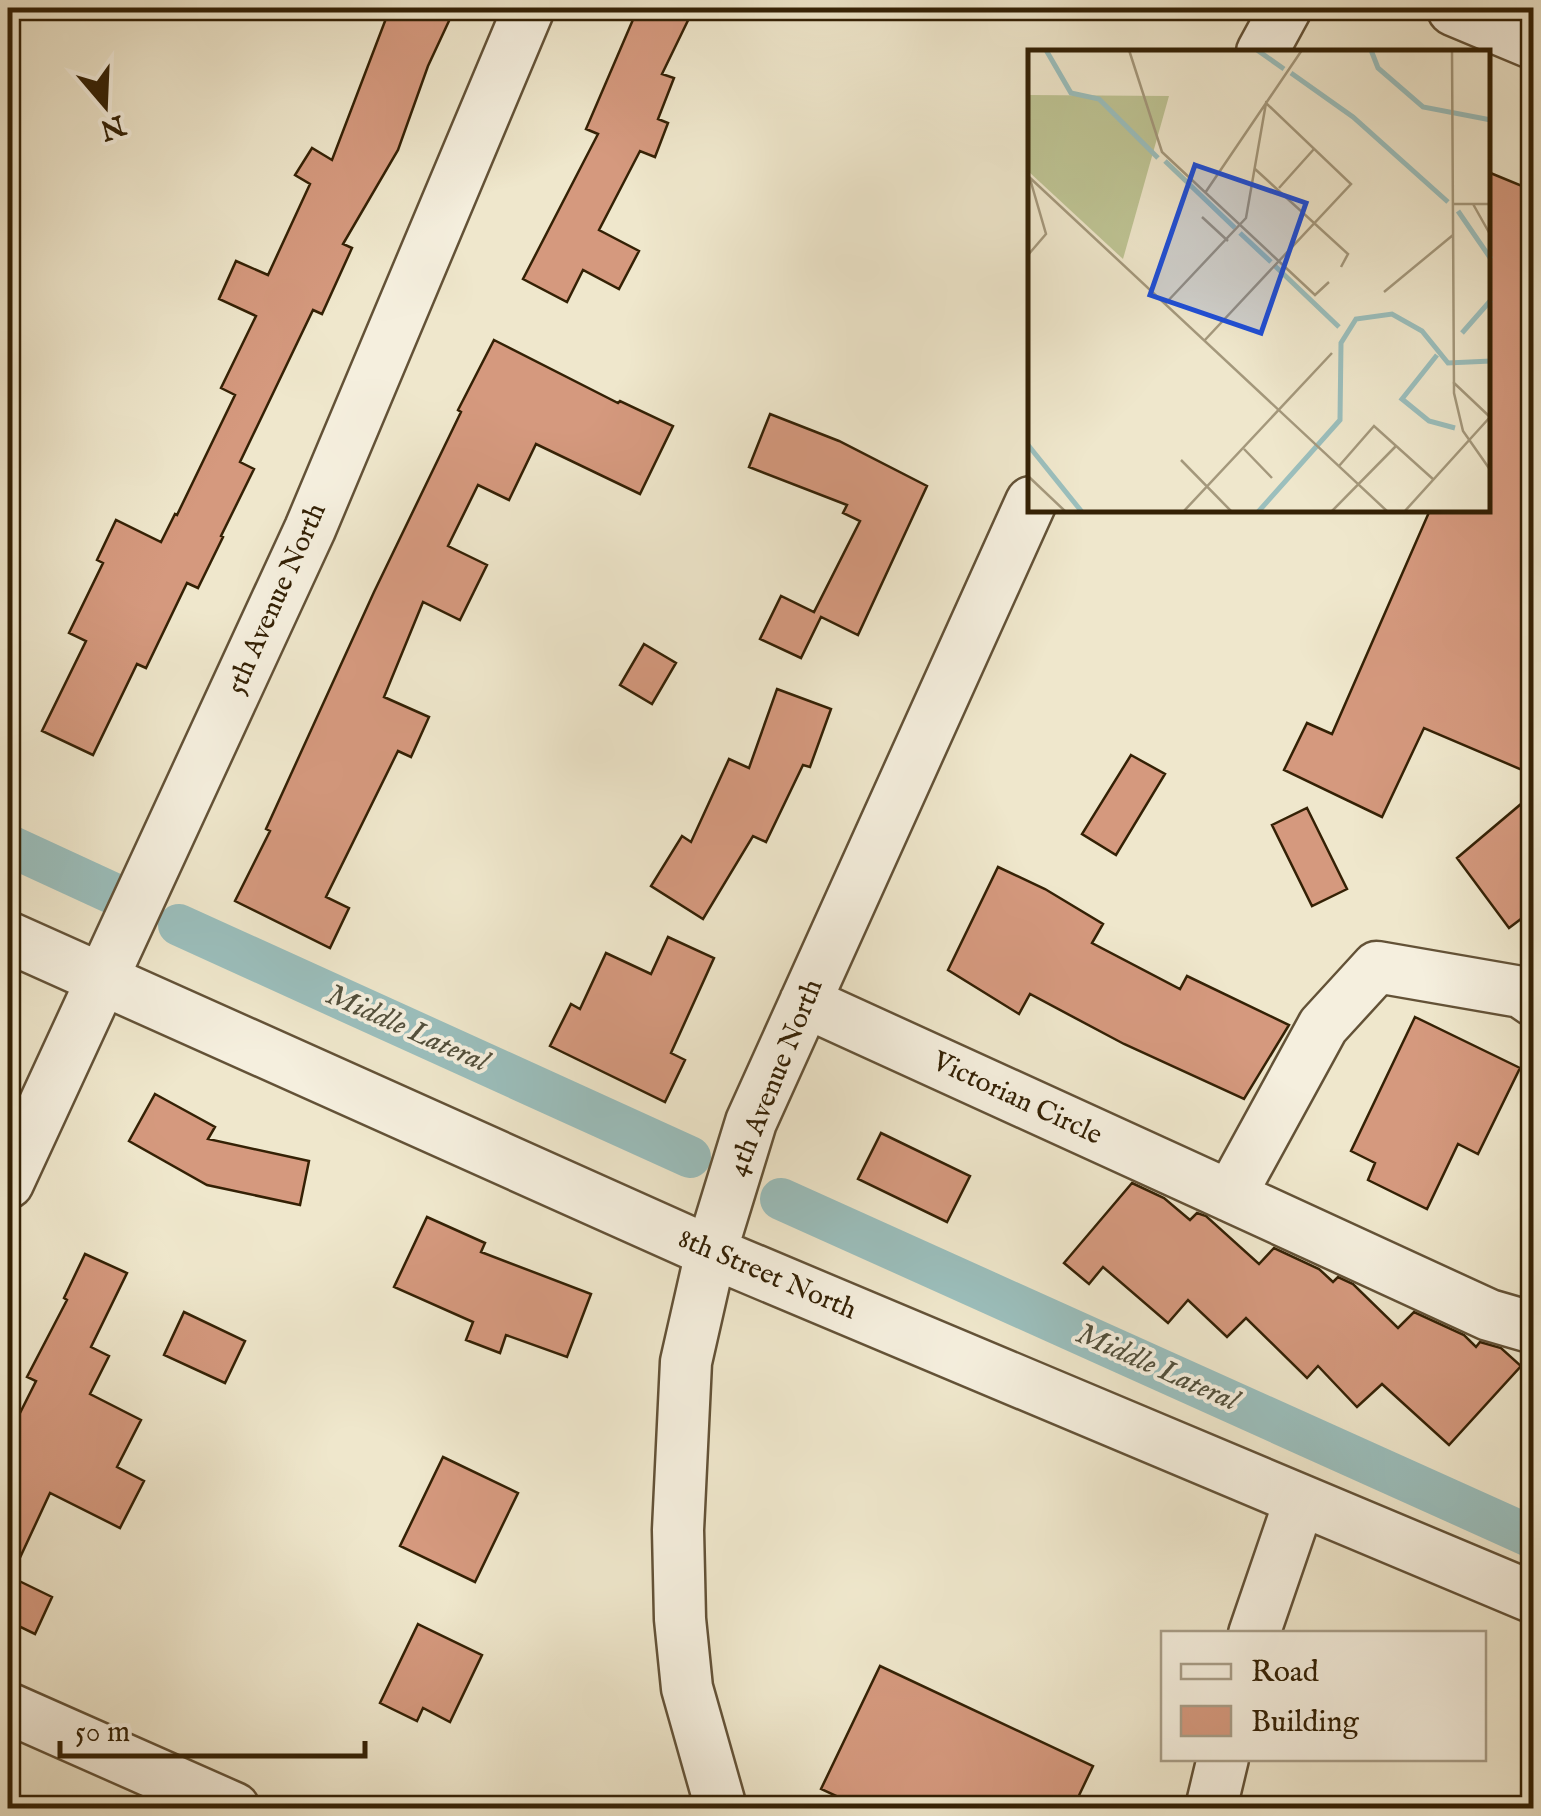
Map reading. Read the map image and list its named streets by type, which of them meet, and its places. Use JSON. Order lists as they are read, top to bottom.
{
  "streets": {
    "street": [
      "5th Avenue North",
      "4th Avenue North",
      "Victorian Circle",
      "8th Street North"
    ]
  },
  "crossings": [
    ["5th Avenue North", "8th Street North"],
    ["4th Avenue North", "Victorian Circle"],
    ["4th Avenue North", "8th Street North"]
  ],
  "water": ["Middle Lateral"],
  "legend": ["Road", "Building"],
  "scale_bar": "50 m",
  "north": "bottom"
}
